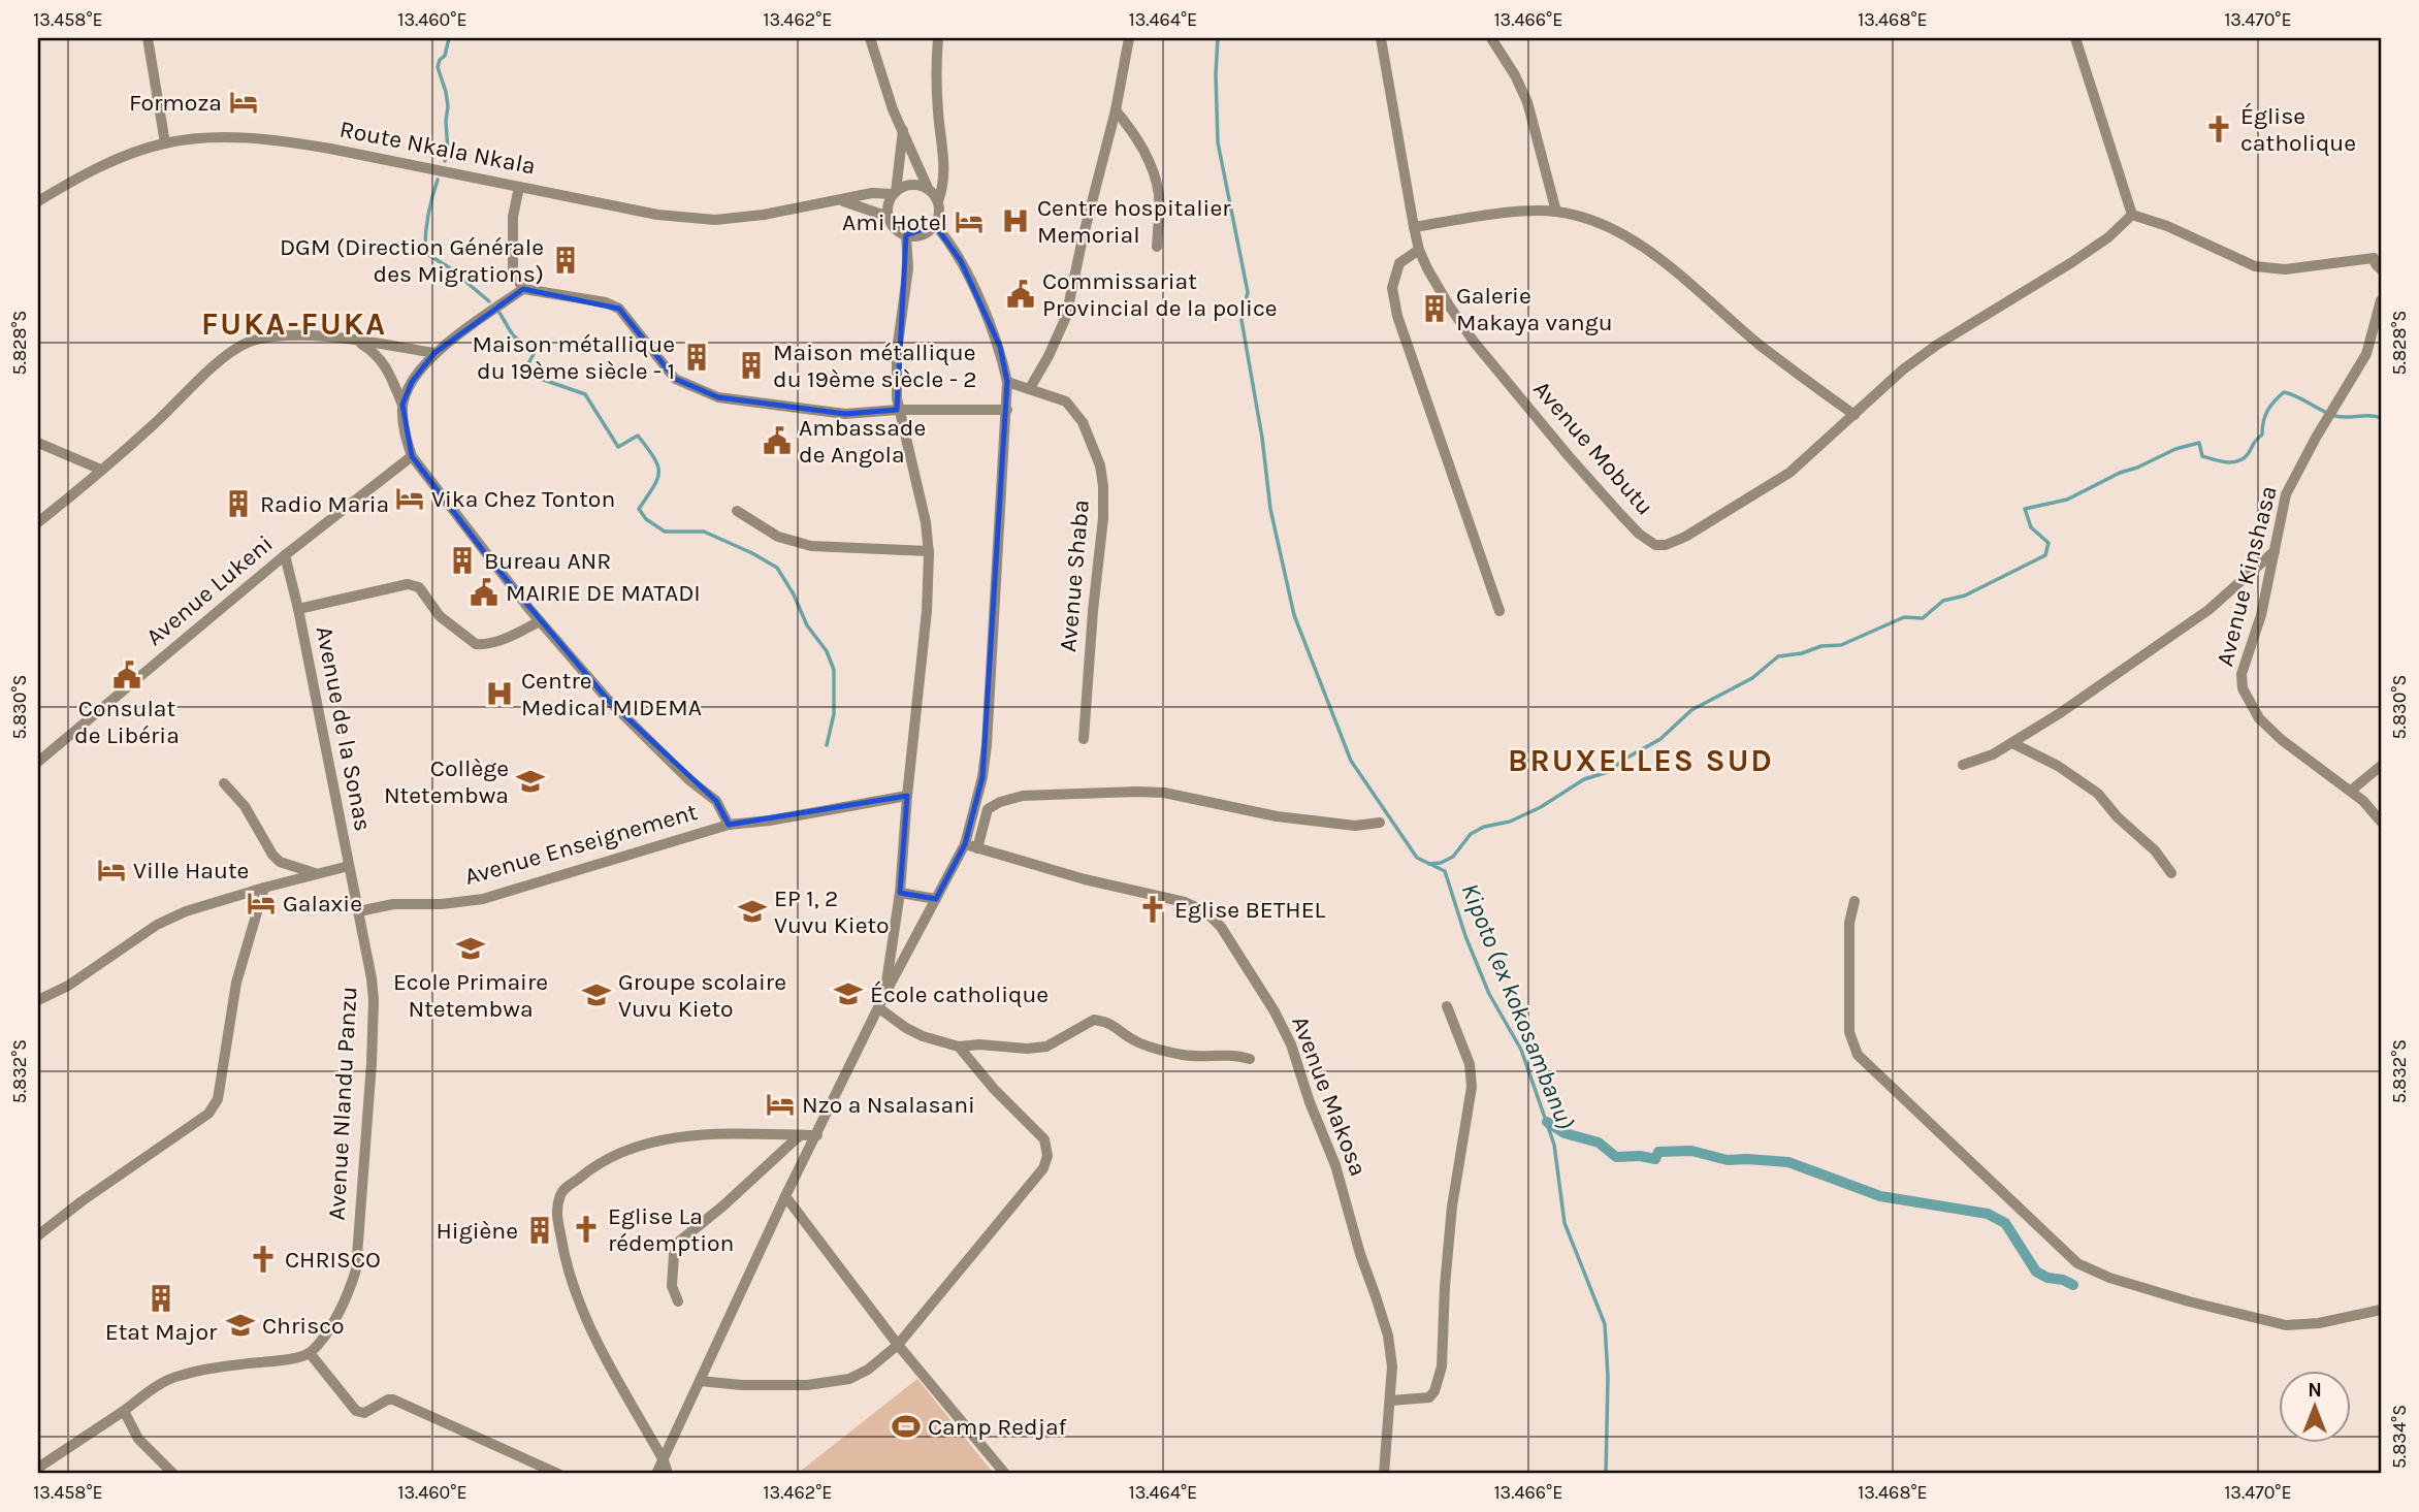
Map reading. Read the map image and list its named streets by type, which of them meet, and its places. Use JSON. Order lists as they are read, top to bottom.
{
  "streets": {
    "street": [
      "Route Nkala Nkala",
      "Avenue Mobutu",
      "Avenue Shaba",
      "Avenue Kinshasa",
      "Avenue Lukeni",
      "Avenue de la Sonas",
      "Avenue Enseignement",
      "Avenue Makosa",
      "Avenue Nlandu Panzu"
    ]
  },
  "crossings": [
    ["Avenue Lukeni", "Avenue de la Sonas"],
    ["Avenue de la Sonas", "Avenue Enseignement"],
    ["Avenue de la Sonas", "Avenue Nlandu Panzu"],
    ["Avenue Enseignement", "Avenue Nlandu Panzu"]
  ],
  "districts": ["FUKA-FUKA", "BRUXELLES SUD"],
  "water": ["Kipoto (ex kokosambanu)"],
  "places": {
    "hotel": [
      "Formoza",
      "Ami Hotel",
      "Vika Chez Tonton",
      "Ville Haute",
      "Galaxie",
      "Nzo a Nsalasani"
    ],
    "church": [
      "Église catholique",
      "Eglise BETHEL",
      "Eglise La rédemption",
      "CHRISCO"
    ],
    "hospital": ["Centre hospitalier Memorial", "Centre Medical MIDEMA"],
    "building": [
      "DGM (Direction Générale des Migrations)",
      "Galerie Makaya vangu",
      "Maison métallique du 19ème siècle - 1",
      "Maison métallique du 19ème siècle - 2",
      "Radio Maria",
      "Bureau ANR",
      "Higiène",
      "Etat Major"
    ],
    "public building": [
      "Commissariat Provincial de la police",
      "Ambassade de Angola",
      "MAIRIE DE MATADI",
      "Consulat de Libéria"
    ],
    "school or university": [
      "Collège Ntetembwa",
      "EP 1, 2 Vuvu Kieto",
      "Ecole Primaire Ntetembwa",
      "École catholique",
      "Groupe scolaire Vuvu Kieto",
      "Chrisco"
    ],
    "sports": ["Camp Redjaf"]
  },
  "north": "top",
  "coordinates": [
    "13.458°E",
    "13.460°E",
    "13.462°E",
    "13.464°E",
    "13.466°E",
    "13.468°E",
    "13.470°E",
    "5.828°S",
    "5.830°S",
    "5.832°S",
    "5.834°S"
  ]
}
